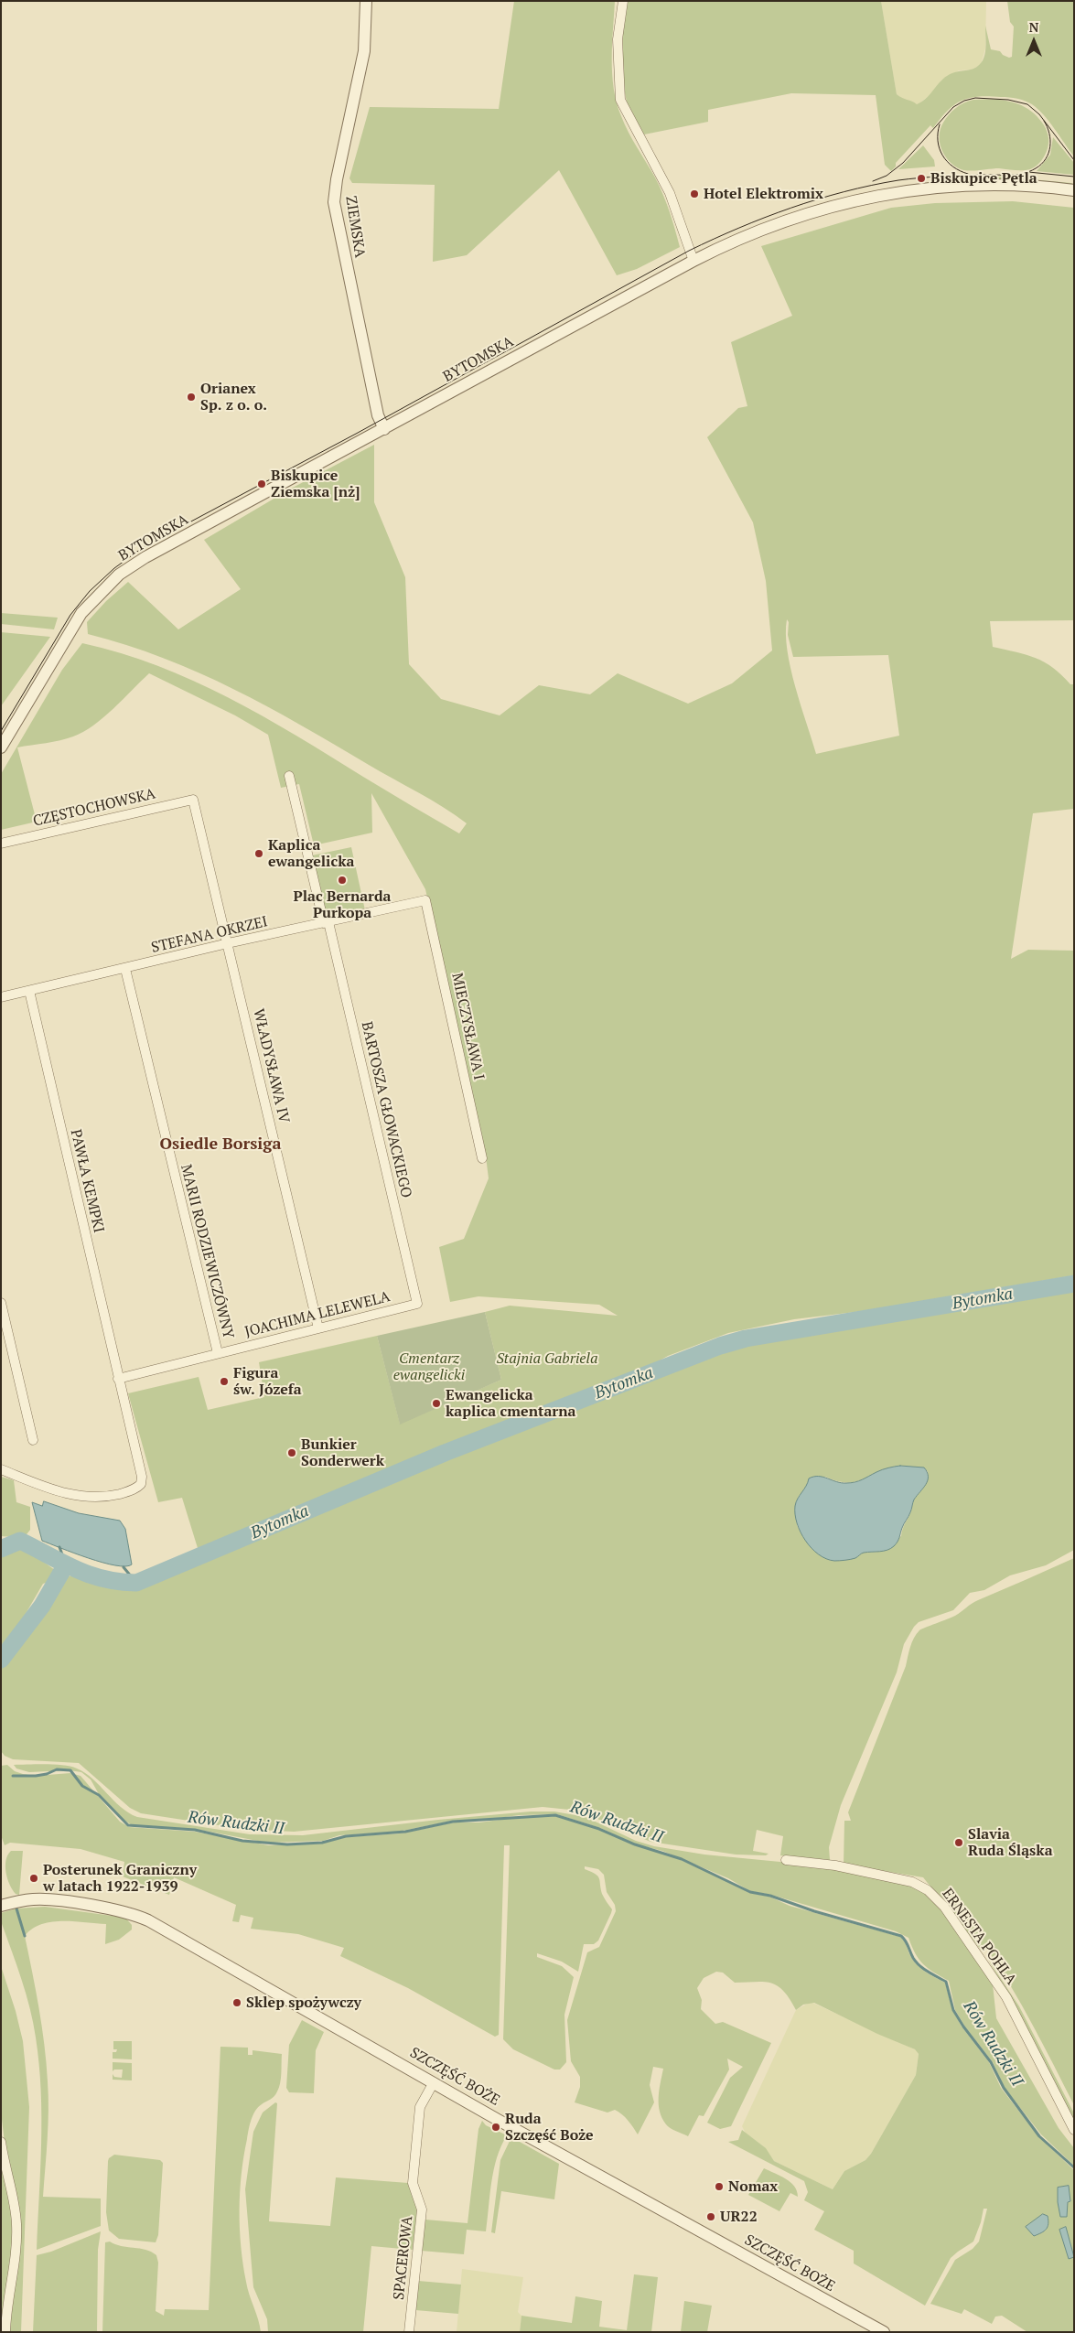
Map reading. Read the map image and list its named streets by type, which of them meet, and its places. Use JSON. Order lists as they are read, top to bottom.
{
  "streets": {
    "street": [
      "ZIEMSKA",
      "BYTOMSKA",
      "CZĘSTOCHOWSKA",
      "STEFANA OKRZEI",
      "MIECZYSŁAWA I",
      "WŁADYSŁAWA IV",
      "BARTOSZA GŁOWACKIEGO",
      "PAWŁA KEMPKI",
      "MARII RODZIEWICZÓWNY",
      "JOACHIMA LELEWELA",
      "ERNESTA POHLA",
      "SZCZĘŚĆ BOŻE",
      "SPACEROWA"
    ]
  },
  "crossings": [
    ["ZIEMSKA", "BYTOMSKA"],
    ["CZĘSTOCHOWSKA", "WŁADYSŁAWA IV"],
    ["STEFANA OKRZEI", "MIECZYSŁAWA I"],
    ["STEFANA OKRZEI", "WŁADYSŁAWA IV"],
    ["STEFANA OKRZEI", "BARTOSZA GŁOWACKIEGO"],
    ["STEFANA OKRZEI", "PAWŁA KEMPKI"],
    ["STEFANA OKRZEI", "MARII RODZIEWICZÓWNY"],
    ["WŁADYSŁAWA IV", "JOACHIMA LELEWELA"],
    ["BARTOSZA GŁOWACKIEGO", "JOACHIMA LELEWELA"],
    ["PAWŁA KEMPKI", "JOACHIMA LELEWELA"],
    ["MARII RODZIEWICZÓWNY", "JOACHIMA LELEWELA"],
    ["SZCZĘŚĆ BOŻE", "SPACEROWA"]
  ],
  "districts": ["Osiedle Borsiga"],
  "water": ["Bytomka", "Rów Rudzki II"],
  "parks": ["Cmentarz ewangelicki", "Stajnia Gabriela"],
  "places": [
    "Biskupice Pętla",
    "Hotel Elektromix",
    "Orianex Sp. z o. o.",
    "Biskupice Ziemska [nż]",
    "Kaplica ewangelicka",
    "Plac Bernarda Purkopa",
    "Figura św. Józefa",
    "Ewangelicka kaplica cmentarna",
    "Bunkier Sonderwerk",
    "Slavia Ruda Śląska",
    "Posterunek Graniczny w latach 1922-1939",
    "Sklep spożywczy",
    "Ruda Szczęść Boże",
    "Nomax",
    "UR22"
  ],
  "north": "top"
}
